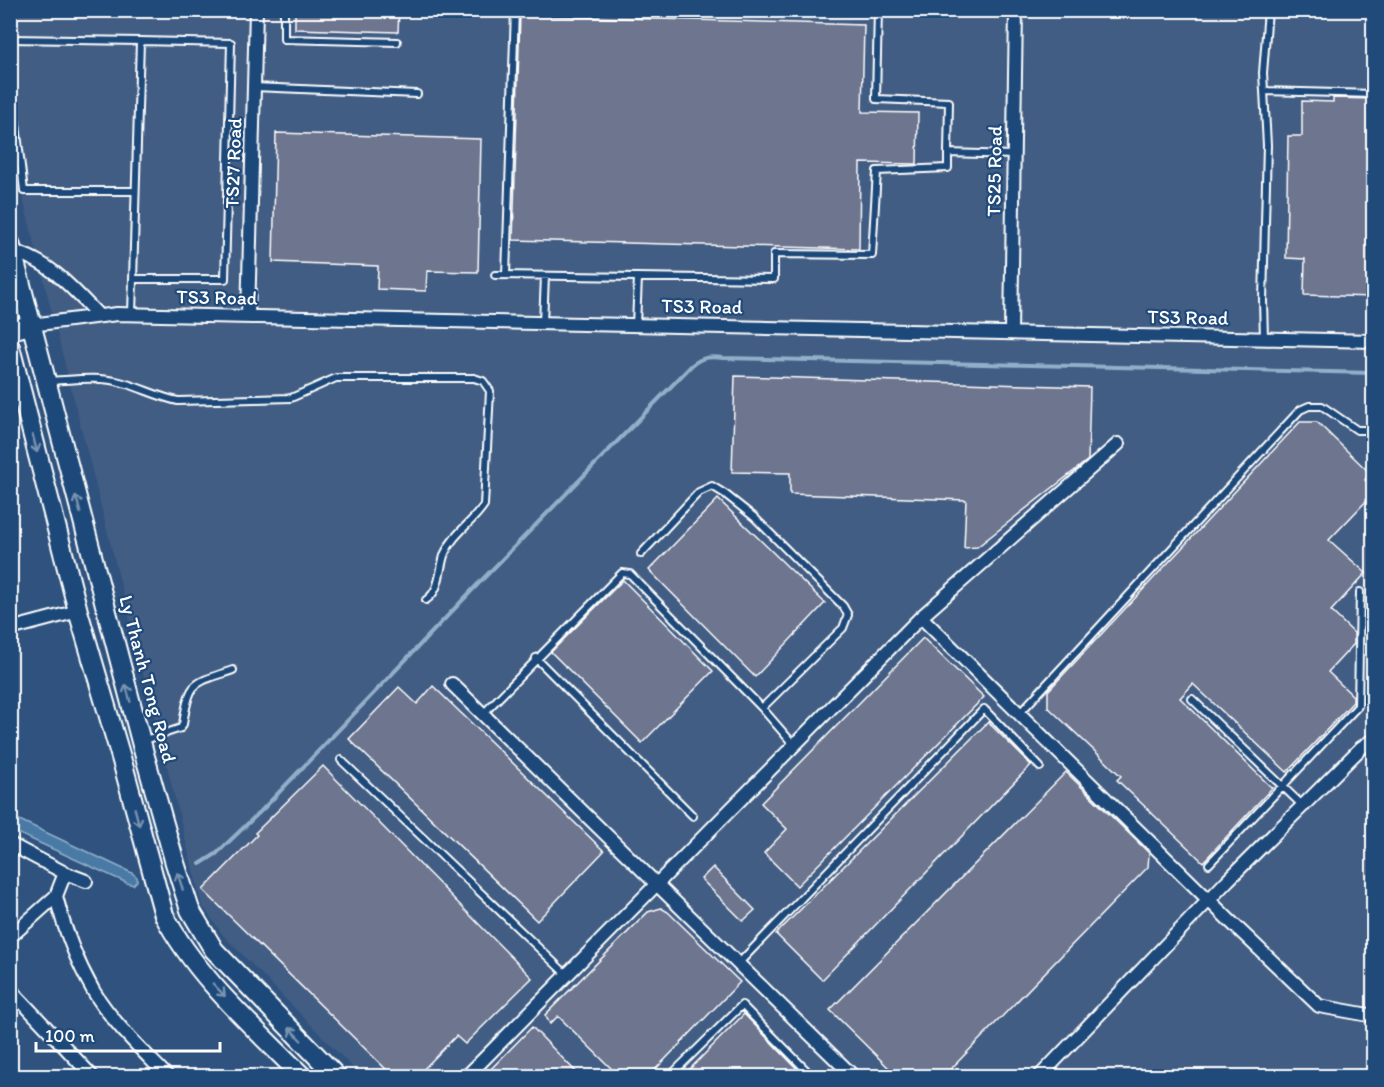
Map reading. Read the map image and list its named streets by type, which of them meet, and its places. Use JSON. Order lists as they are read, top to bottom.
{
  "streets": {
    "main road": ["Ly Thanh Tong Road"],
    "street": ["TS27 Road", "TS25 Road", "TS3 Road"]
  },
  "crossings": [
    ["TS27 Road", "TS3 Road"],
    ["TS25 Road", "TS3 Road"],
    ["TS3 Road", "Ly Thanh Tong Road"]
  ],
  "scale_bar": "100 m"
}
